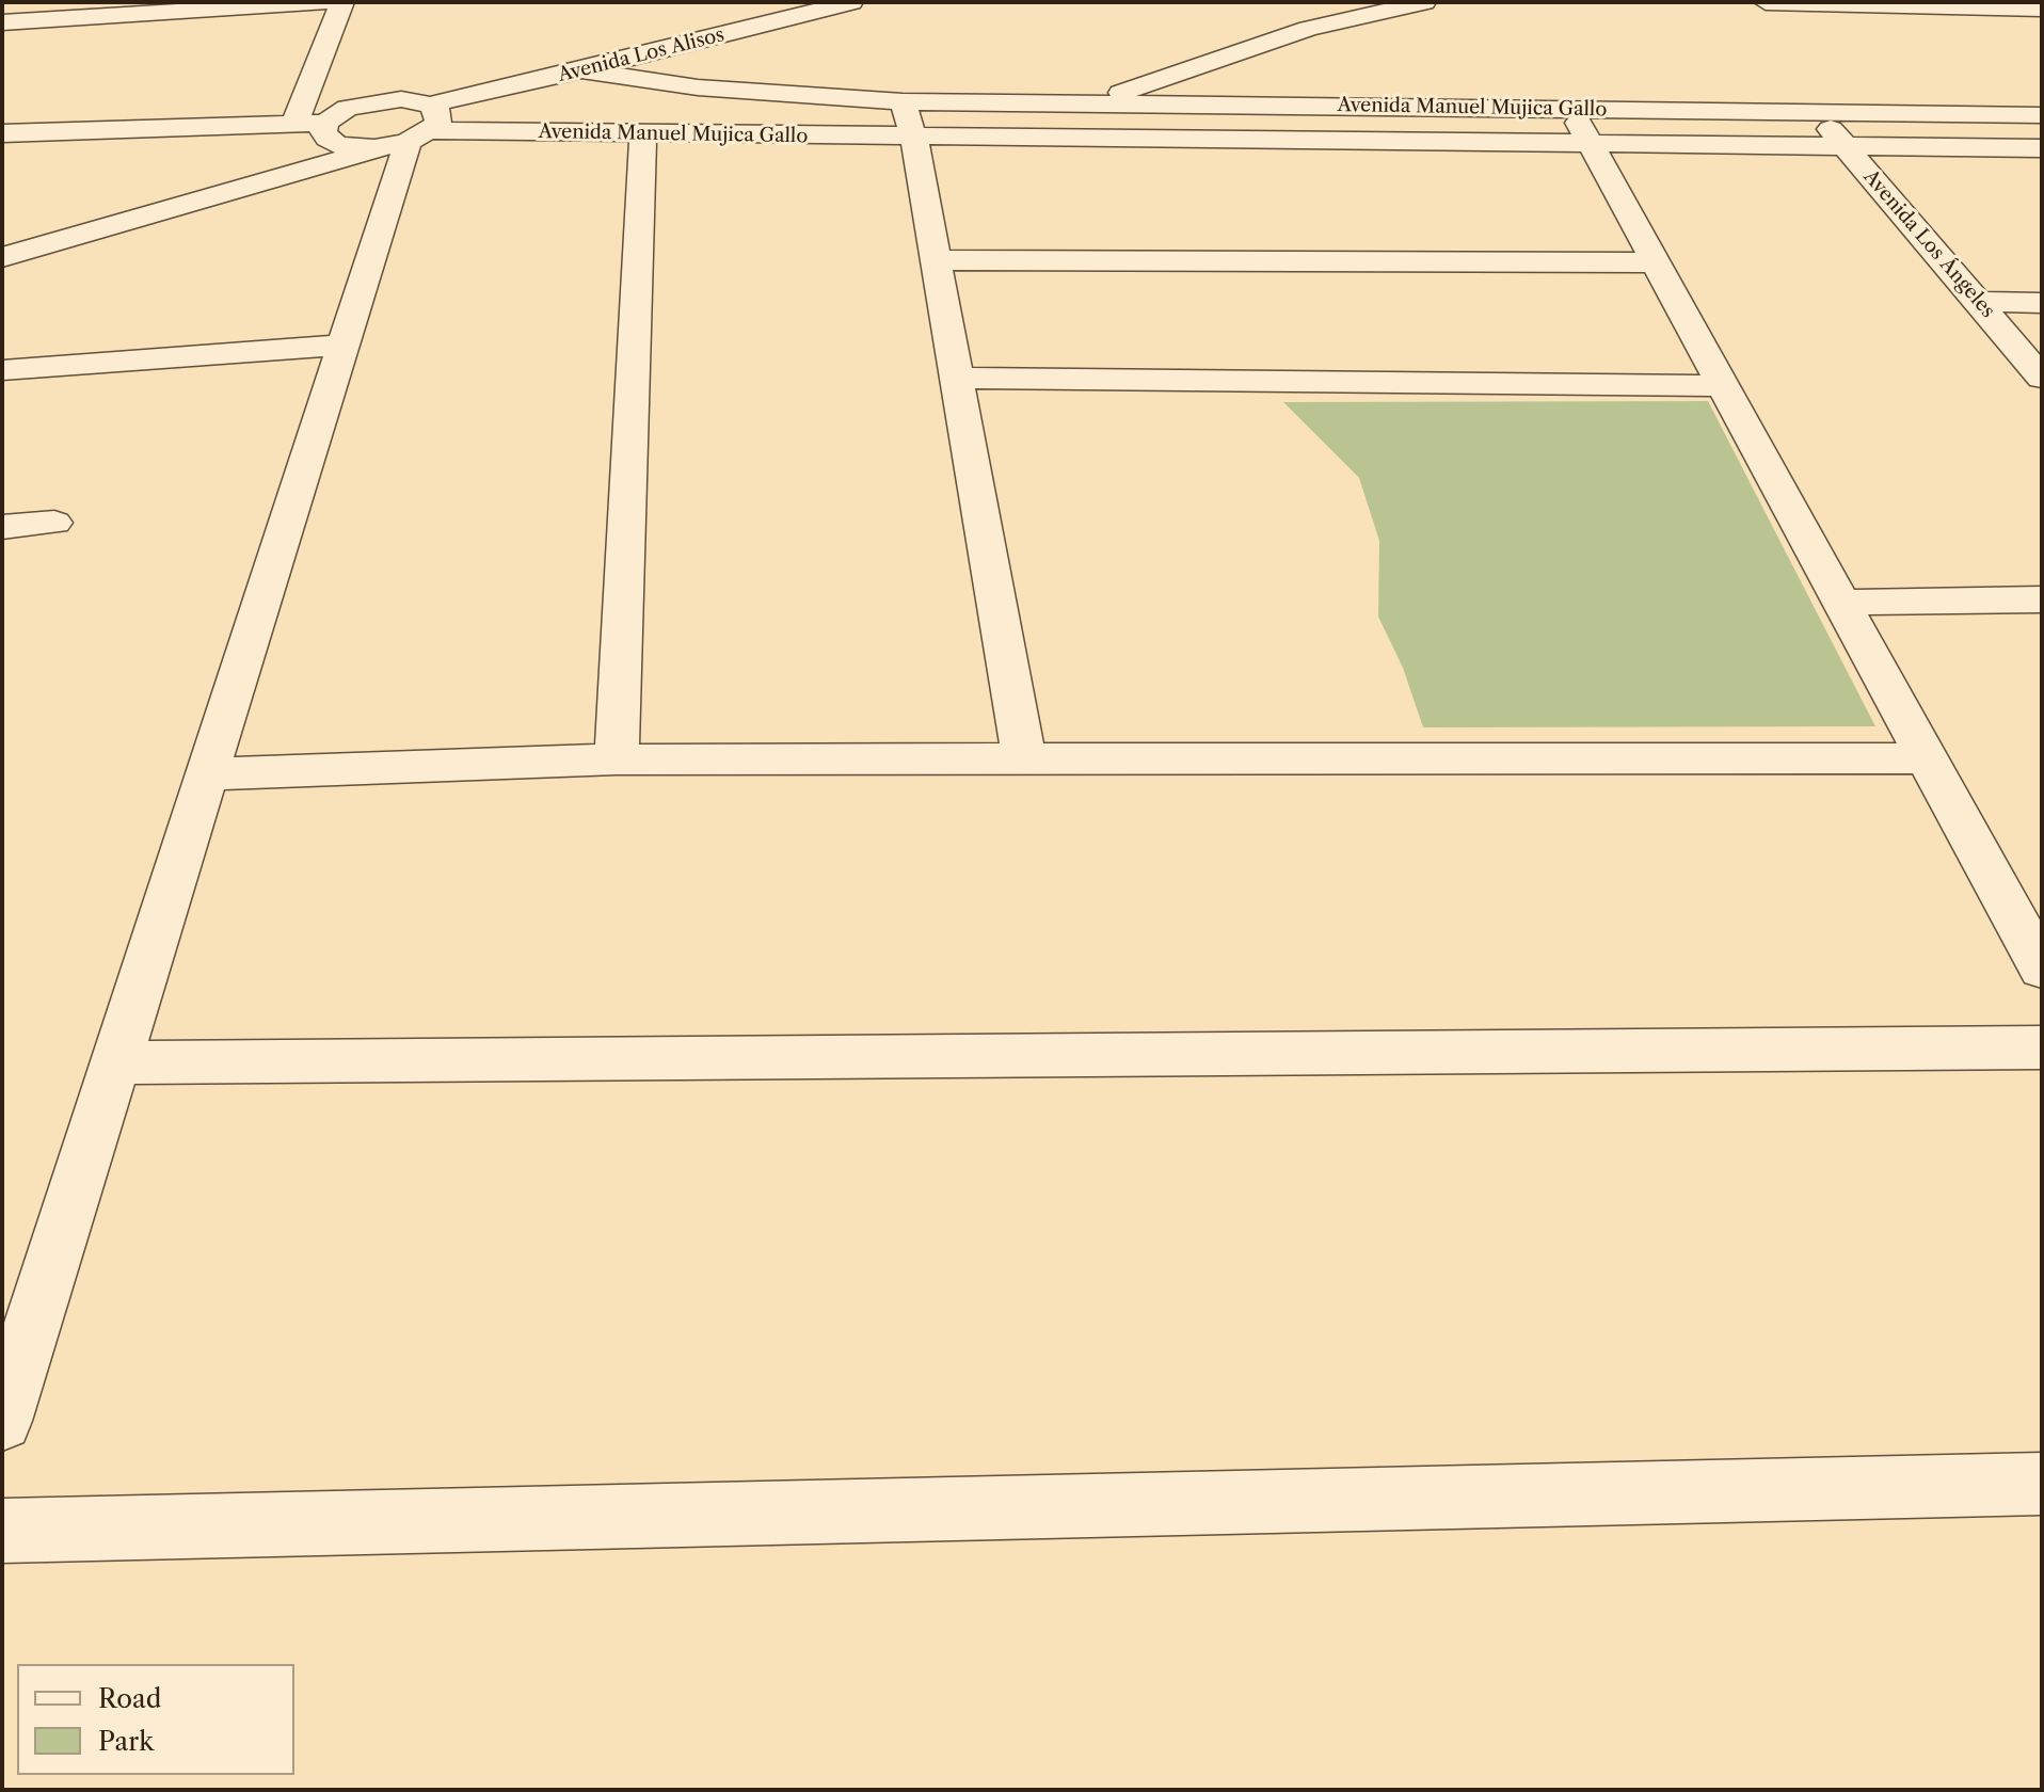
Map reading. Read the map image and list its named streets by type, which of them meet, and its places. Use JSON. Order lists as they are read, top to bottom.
{
  "streets": {
    "street": ["Avenida Los Alisos", "Avenida Manuel Mujica Gallo", "Avenida Los Ángeles"]
  },
  "crossings": [
    ["Avenida Los Alisos", "Avenida Manuel Mujica Gallo"],
    ["Avenida Manuel Mujica Gallo", "Avenida Los Ángeles"]
  ],
  "legend": ["Road", "Park"]
}
